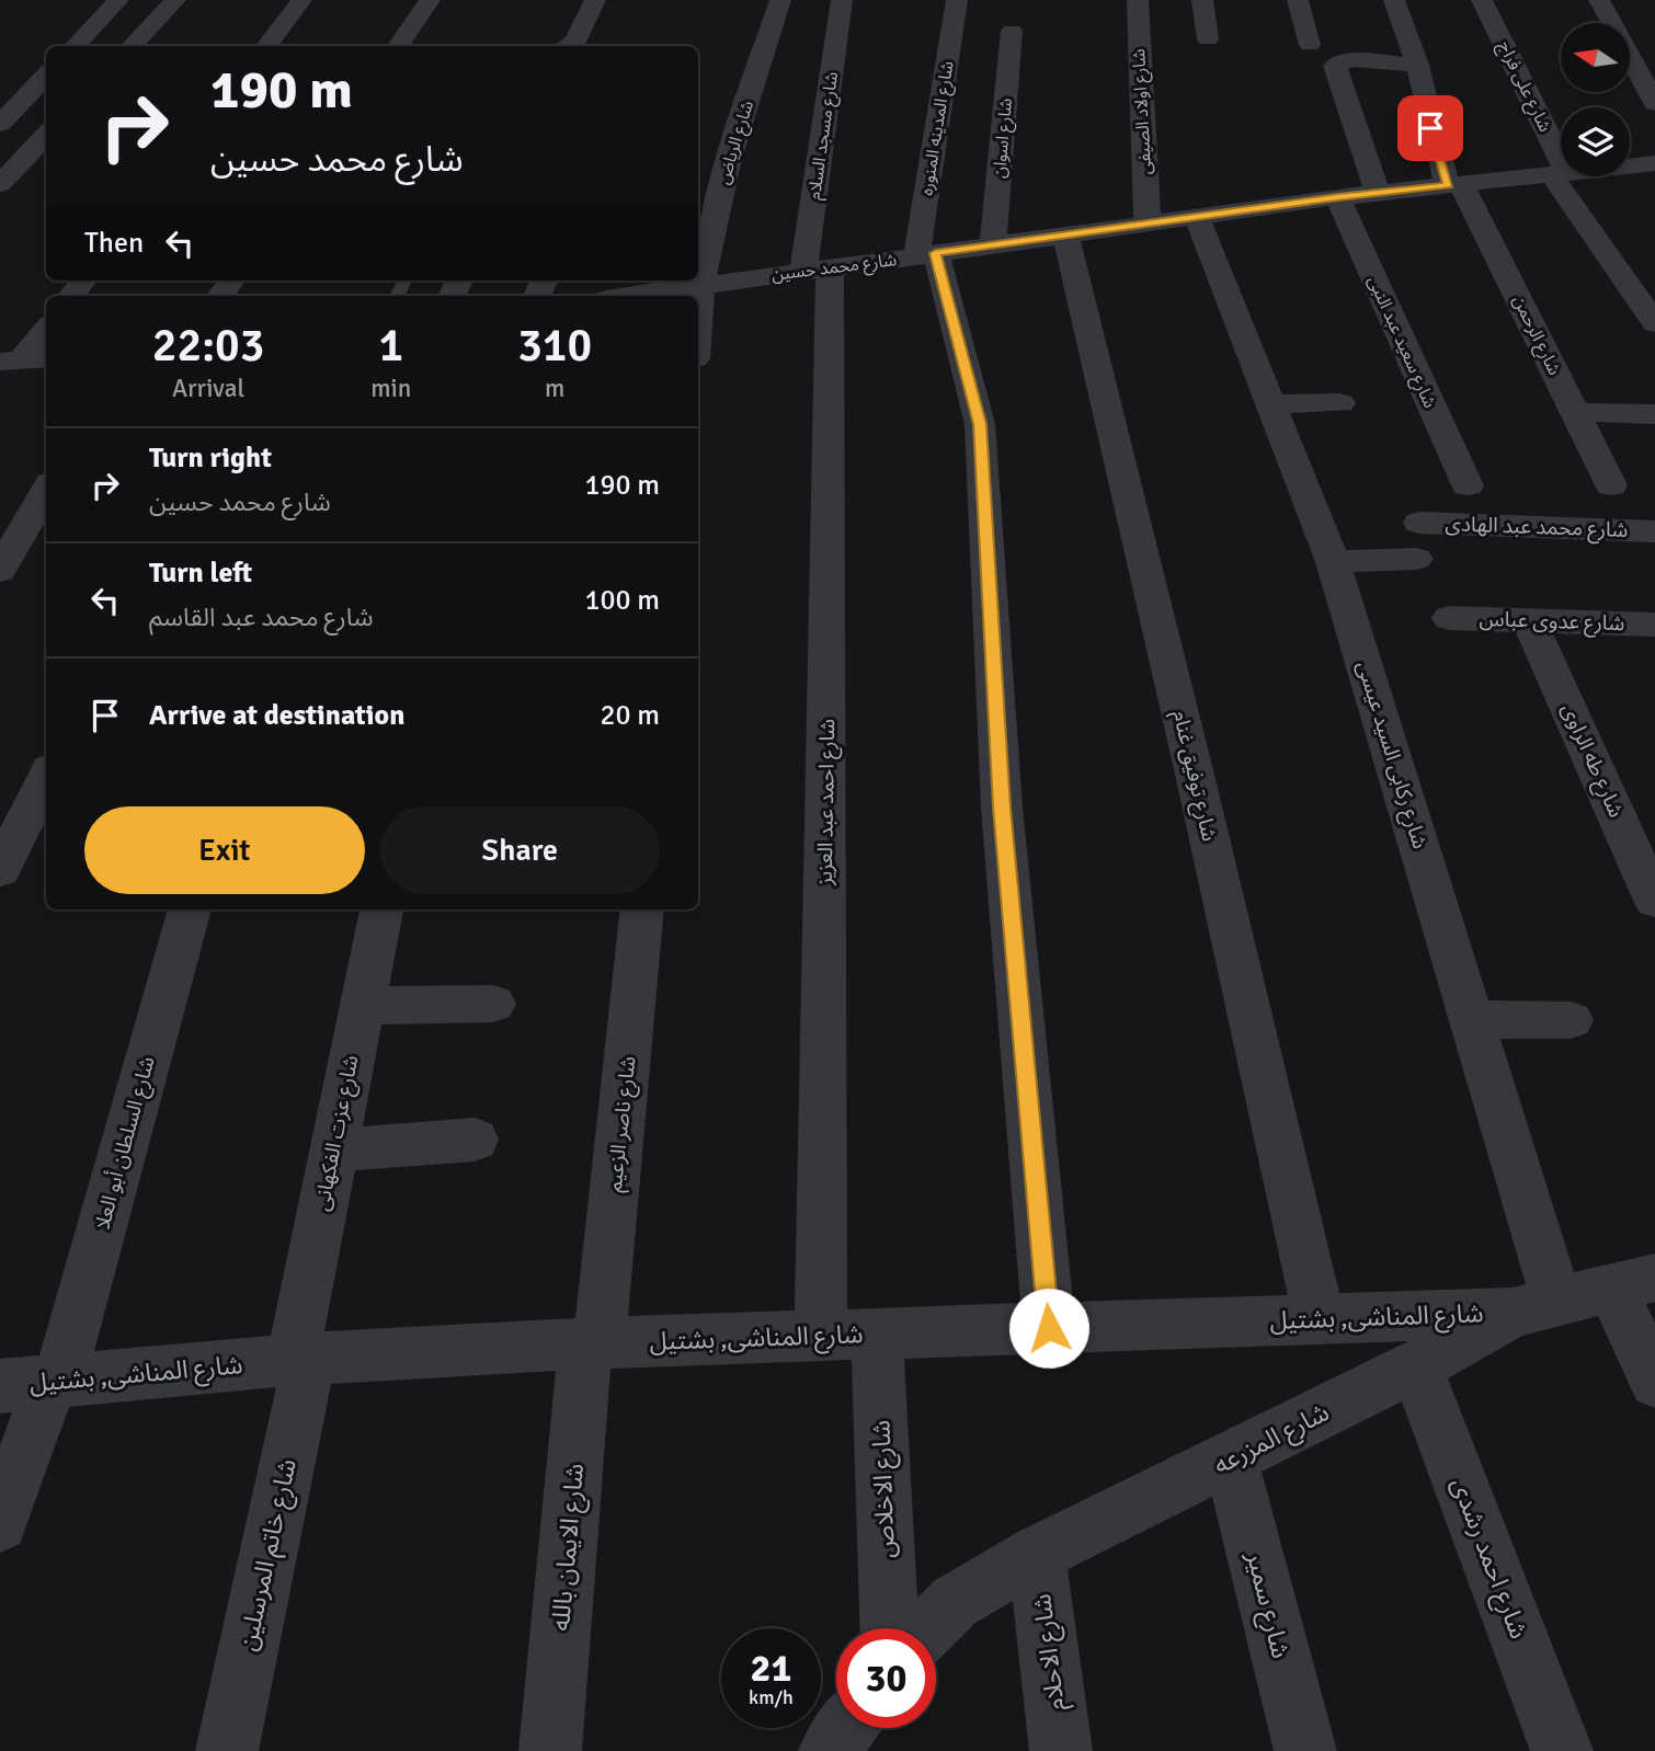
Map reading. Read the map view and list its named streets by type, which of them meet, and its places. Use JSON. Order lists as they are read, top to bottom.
{
  "streets": {
    "street": [
      "شارع على فراج",
      "شارع اولاد الصيفى",
      "شارع المدينه المنوره",
      "شارع مسجد السلام",
      "شارع اسوان",
      "شارع الرياض",
      "شارع محمد حسين",
      "شارع الرحمن",
      "شارع سعيد عبد النبى",
      "شارع محمد عبد الهادى",
      "شارع عدوى عباس",
      "شارع ركابى السيد عيسى",
      "شارع طه الراوى",
      "شارع توفيق غنام",
      "شارع احمد عبد العزيز",
      "شارع ناصر الزعيم",
      "شارع عزت الفكهانى",
      "شارع السلطان أبو العلا",
      "شارع المناشى, بشتيل",
      "شارع المزرعه",
      "شارع الاخلاص",
      "شارع الايمان بالله",
      "شارع خاتم المرسلين",
      "شارع احمد رشدى",
      "شارع سمير",
      "شارع الاحلام"
    ]
  },
  "crossings": [
    ["شارع على فراج", "شارع محمد حسين"],
    ["شارع اولاد الصيفى", "شارع محمد حسين"],
    ["شارع المدينه المنوره", "شارع محمد حسين"],
    ["شارع مسجد السلام", "شارع محمد حسين"],
    ["شارع مسجد السلام", "شارع احمد عبد العزيز"],
    ["شارع اسوان", "شارع محمد حسين"],
    ["شارع الرياض", "شارع محمد حسين"],
    ["شارع محمد حسين", "شارع الرحمن"],
    ["شارع محمد حسين", "شارع سعيد عبد النبى"],
    ["شارع محمد حسين", "شارع ركابى السيد عيسى"],
    ["شارع محمد حسين", "شارع توفيق غنام"],
    ["شارع محمد حسين", "شارع احمد عبد العزيز"],
    ["شارع عدوى عباس", "شارع طه الراوى"],
    ["شارع ركابى السيد عيسى", "شارع المناشى, بشتيل"],
    ["شارع ركابى السيد عيسى", "شارع المزرعه"],
    ["شارع توفيق غنام", "شارع المناشى, بشتيل"],
    ["شارع احمد عبد العزيز", "شارع المناشى, بشتيل"],
    ["شارع ناصر الزعيم", "شارع المناشى, بشتيل"],
    ["شارع ناصر الزعيم", "شارع الايمان بالله"],
    ["شارع عزت الفكهانى", "شارع المناشى, بشتيل"],
    ["شارع عزت الفكهانى", "شارع خاتم المرسلين"],
    ["شارع السلطان أبو العلا", "شارع المناشى, بشتيل"],
    ["شارع المناشى, بشتيل", "شارع المزرعه"],
    ["شارع المناشى, بشتيل", "شارع الاخلاص"],
    ["شارع المناشى, بشتيل", "شارع الايمان بالله"],
    ["شارع المناشى, بشتيل", "شارع خاتم المرسلين"],
    ["شارع المزرعه", "شارع احمد رشدى"],
    ["شارع المزرعه", "شارع سمير"],
    ["شارع المزرعه", "شارع الاحلام"]
  ],
  "north": "left",
  "page": {
    "turn": ["190 m", "شارع محمد حسين"],
    "then": "Then",
    "eta": [
      "22:03",
      "Arrival",
      "1",
      "min",
      "310",
      "m"
    ],
    "list": [
      {
        "name": "Turn right",
        "note": "شارع محمد حسين",
        "value": "190 m"
      },
      {
        "name": "Turn left",
        "note": "شارع محمد عبد القاسم",
        "value": "100 m"
      },
      {
        "name": "Arrive at destination",
        "value": "20 m"
      }
    ],
    "buttons": ["Exit", "Share"],
    "speed": "21 km/h",
    "limit": "30"
  }
}
